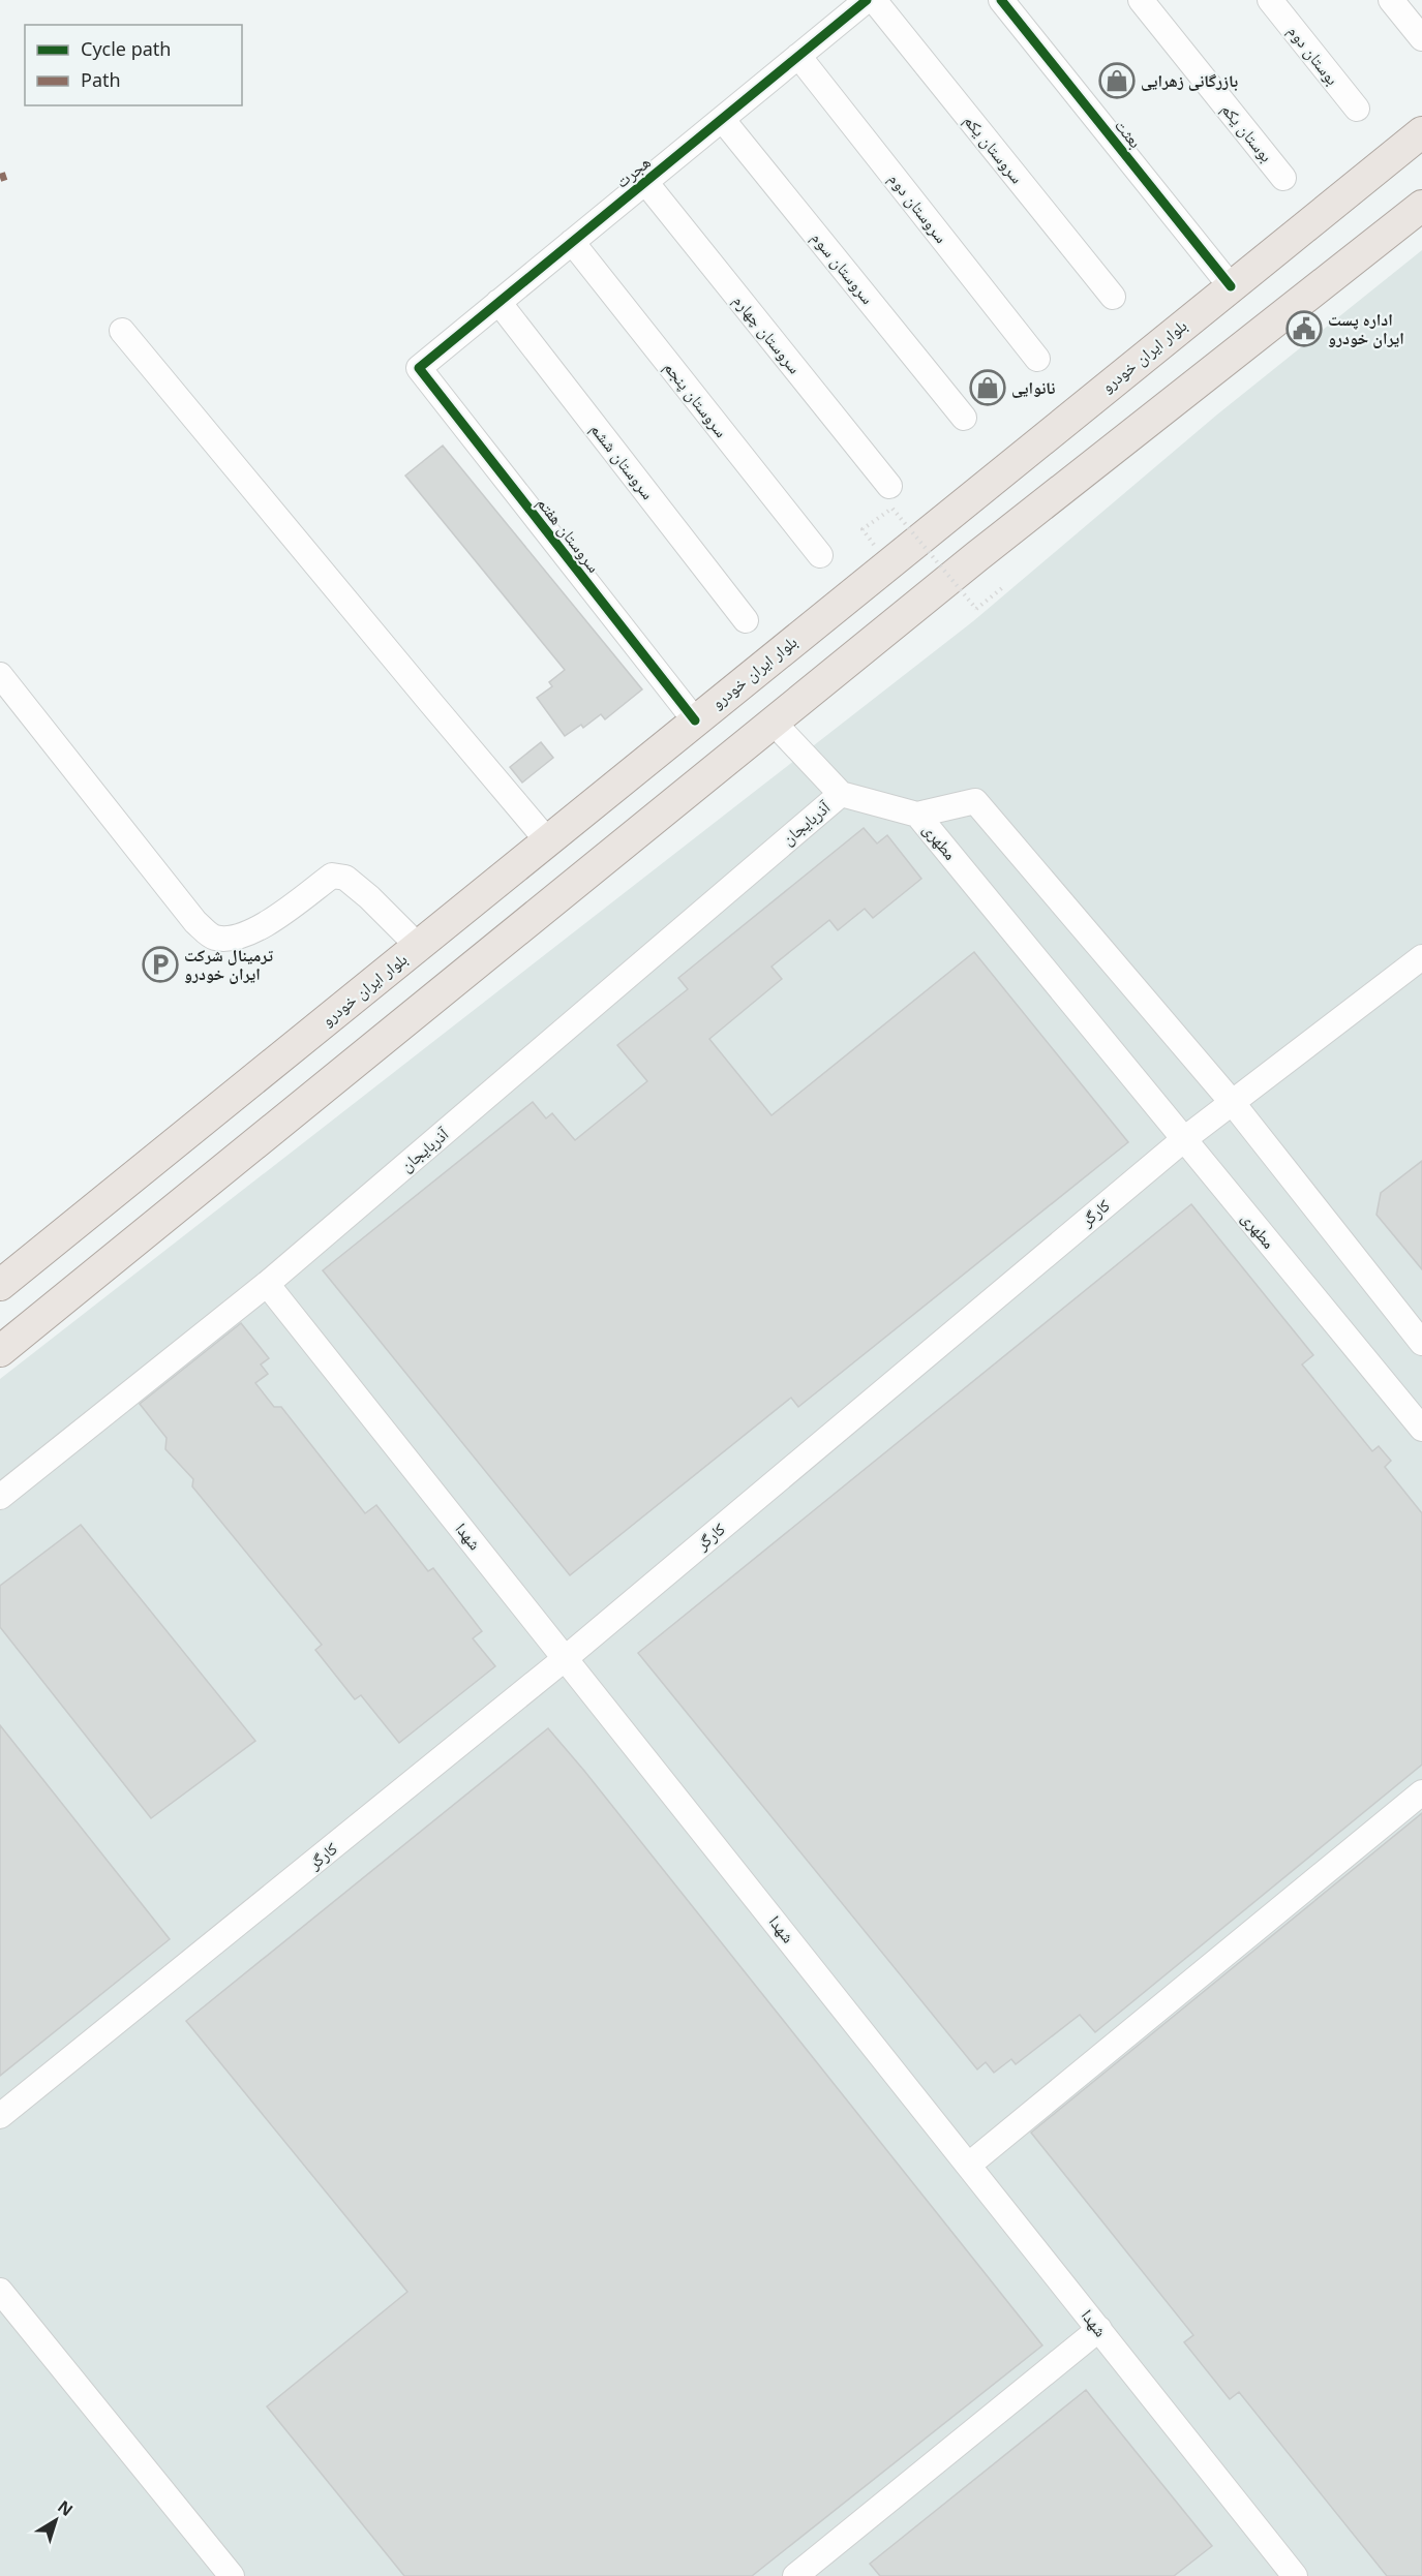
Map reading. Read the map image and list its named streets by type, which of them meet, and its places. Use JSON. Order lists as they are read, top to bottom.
{
  "streets": {
    "main road": ["بلوار ایران خودرو"],
    "street": [
      "بوستان دوم",
      "بوستان یکم",
      "بعثت",
      "سروستان یکم",
      "هجرت",
      "سروستان دوم",
      "سروستان سوم",
      "سروستان چهارم",
      "سروستان پنجم",
      "سروستان ششم",
      "سروستان هفتم",
      "آذربایجان",
      "مطهری",
      "کارگر",
      "شهدا"
    ]
  },
  "crossings": [
    ["بعثت", "بلوار ایران خودرو"],
    ["هجرت", "سروستان دوم"],
    ["هجرت", "سروستان سوم"],
    ["هجرت", "سروستان چهارم"],
    ["هجرت", "سروستان پنجم"],
    ["هجرت", "سروستان ششم"],
    ["هجرت", "سروستان هفتم"],
    ["بلوار ایران خودرو", "سروستان هفتم"],
    ["آذربایجان", "مطهری"],
    ["آذربایجان", "شهدا"],
    ["مطهری", "کارگر"],
    ["کارگر", "شهدا"]
  ],
  "places": {
    "shop": ["بازرگانی زهرایی", "نانوایی"],
    "public building": ["اداره پست ایران خودرو"],
    "parking": ["ترمینال شرکت ایران خودرو"]
  },
  "legend": ["Cycle path", "Path"],
  "north": "top right"
}
